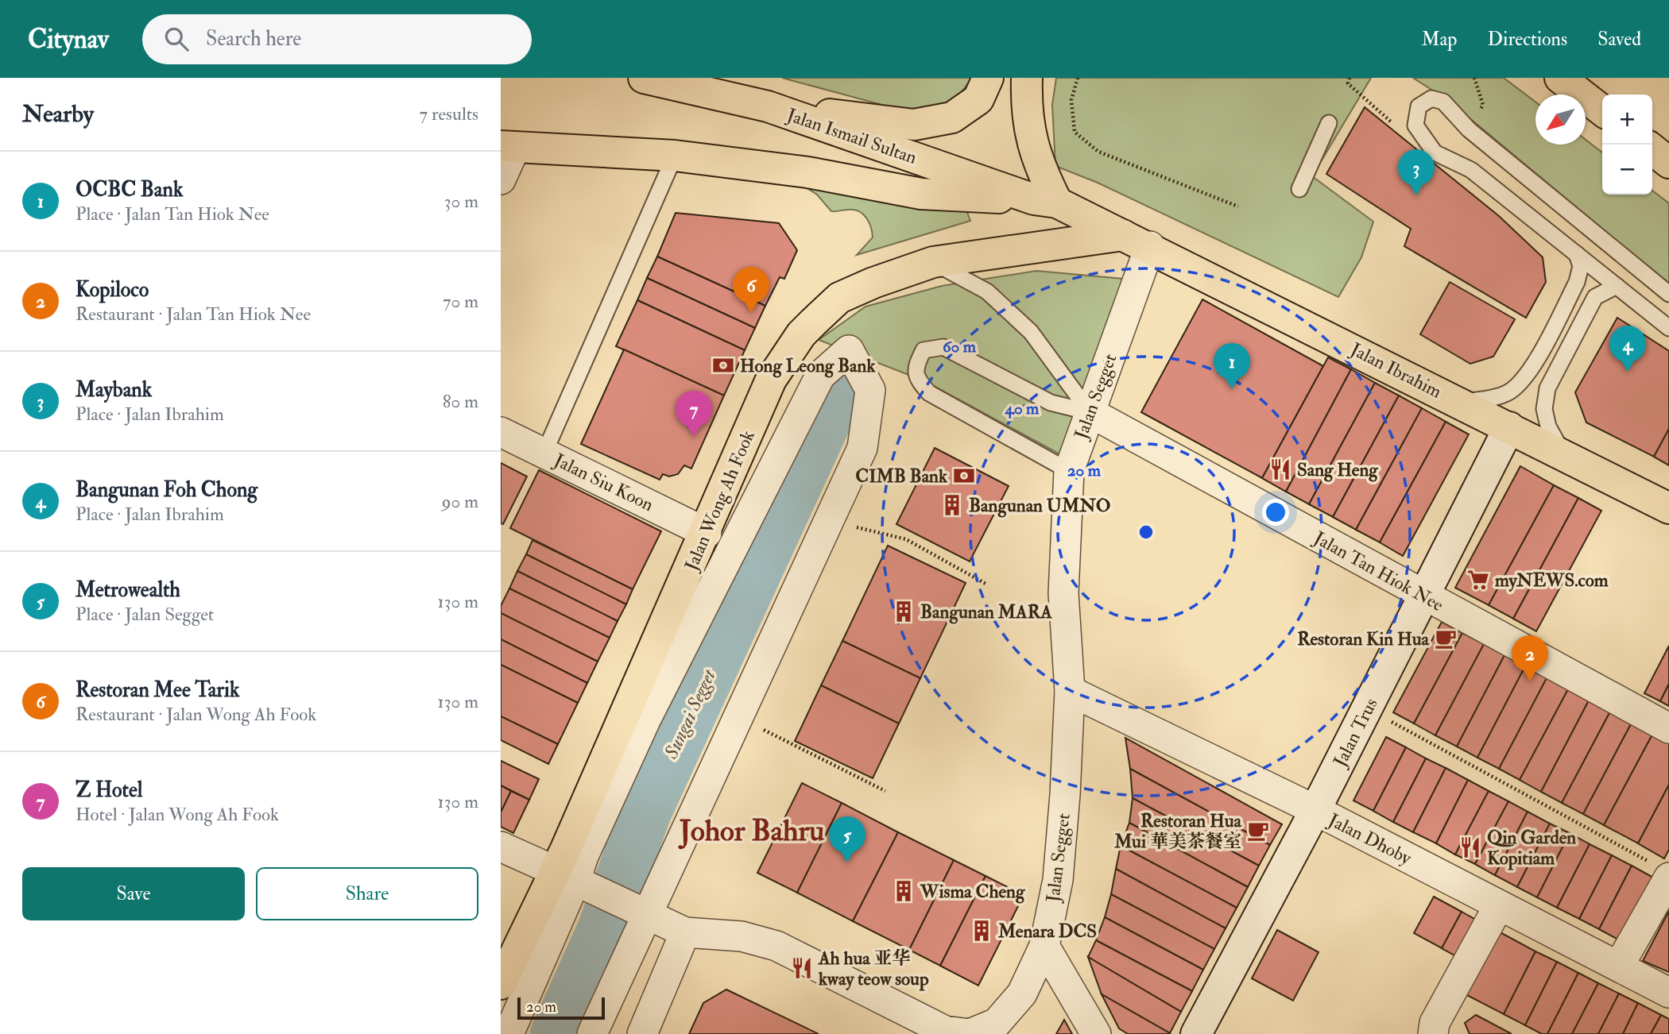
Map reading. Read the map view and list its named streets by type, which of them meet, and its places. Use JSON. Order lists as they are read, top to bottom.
{
  "streets": {
    "main road": ["Jalan Ismail Sultan", "Jalan Ibrahim", "Jalan Wong Ah Fook"],
    "street": [
      "Jalan Segget",
      "Jalan Siu Koon",
      "Jalan Tan Hiok Nee",
      "Jalan Trus",
      "Jalan Dhoby"
    ]
  },
  "crossings": [
    ["Jalan Ismail Sultan", "Jalan Ibrahim"],
    ["Jalan Ismail Sultan", "Jalan Segget"],
    ["Jalan Ismail Sultan", "Jalan Wong Ah Fook"],
    ["Jalan Ibrahim", "Jalan Segget"],
    ["Jalan Ibrahim", "Jalan Wong Ah Fook"],
    ["Jalan Ibrahim", "Jalan Trus"],
    ["Jalan Segget", "Jalan Wong Ah Fook"],
    ["Jalan Segget", "Jalan Tan Hiok Nee"],
    ["Jalan Segget", "Jalan Dhoby"],
    ["Jalan Siu Koon", "Jalan Wong Ah Fook"],
    ["Jalan Tan Hiok Nee", "Jalan Trus"],
    ["Jalan Trus", "Jalan Dhoby"]
  ],
  "districts": ["Johor Bahru"],
  "water": ["Sungai Segget"],
  "places": {
    "bank": ["Hong Leong Bank", "CIMB Bank"],
    "restaurant": ["Sang Heng", "Qin Garden Kopitiam", "Ah hua 亚华 kway teow soup"],
    "building": [
      "Bangunan UMNO",
      "Bangunan MARA",
      "Wisma Cheng",
      "Menara DCS"
    ],
    "supermarket": ["myNEWS.com"],
    "cafe": ["Restoran Kin Hua", "Restoran Hua Mui 華美茶餐室"]
  },
  "scale_bar": "20 m",
  "north": "bottom left",
  "page": {
    "header": "Citynav",
    "search": "Search here",
    "nav": ["Map", "Directions", "Saved"],
    "heading": ["Nearby", "7 results"],
    "map_buttons": ["+", "−"],
    "pins": [
      "3",
      "6",
      "4",
      "1",
      "7",
      "2",
      "5"
    ],
    "list": [
      {
        "mark": "1",
        "name": "OCBC Bank",
        "note": "Place · Jalan Tan Hiok Nee",
        "value": "30 m"
      },
      {
        "mark": "2",
        "name": "Kopiloco",
        "note": "Restaurant · Jalan Tan Hiok Nee",
        "value": "70 m"
      },
      {
        "mark": "3",
        "name": "Maybank",
        "note": "Place · Jalan Ibrahim",
        "value": "80 m"
      },
      {
        "mark": "4",
        "name": "Bangunan Foh Chong",
        "note": "Place · Jalan Ibrahim",
        "value": "90 m"
      },
      {
        "mark": "5",
        "name": "Metrowealth",
        "note": "Place · Jalan Segget",
        "value": "130 m"
      },
      {
        "mark": "6",
        "name": "Restoran Mee Tarik",
        "note": "Restaurant · Jalan Wong Ah Fook",
        "value": "130 m"
      },
      {
        "mark": "7",
        "name": "Z Hotel",
        "note": "Hotel · Jalan Wong Ah Fook",
        "value": "130 m"
      }
    ],
    "buttons": ["Save", "Share"],
    "scale": "20 m"
  },
  "rings": ["60 m", "40 m", "20 m"]
}
